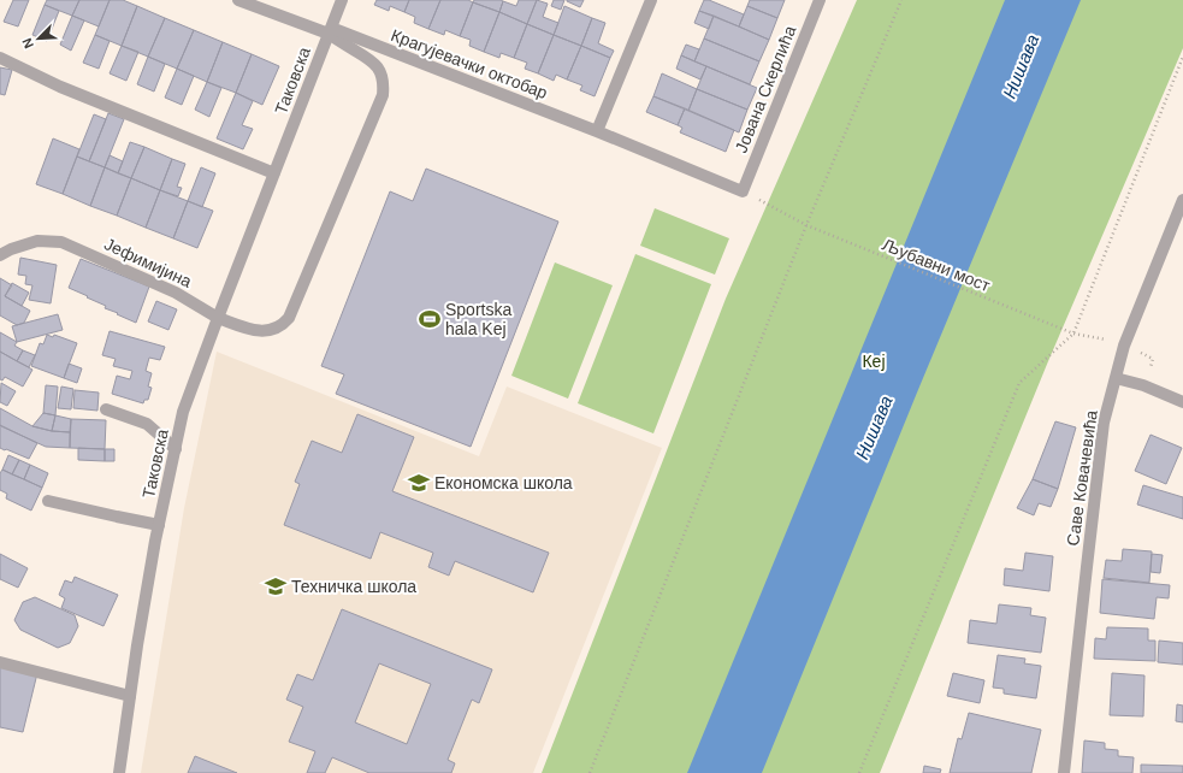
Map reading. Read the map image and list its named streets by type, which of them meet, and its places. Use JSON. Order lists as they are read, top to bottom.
{
  "streets": {
    "street": [
      "Крагујевачки октобар",
      "Таковска",
      "Јована Скерлића",
      "Јефимијина",
      "Саве Ковачевића"
    ],
    "path": ["Љубавни мост"]
  },
  "crossings": [
    ["Крагујевачки октобар", "Таковска"],
    ["Крагујевачки октобар", "Јована Скерлића"],
    ["Крагујевачки октобар", "Јефимијина"],
    ["Таковска", "Јефимијина"]
  ],
  "water": ["Нишава"],
  "parks": ["Кеј"],
  "places": {
    "sports": ["Sportska hala Kej"],
    "school or university": ["Економска школа", "Техничка школа"]
  },
  "north": "bottom left"
}
